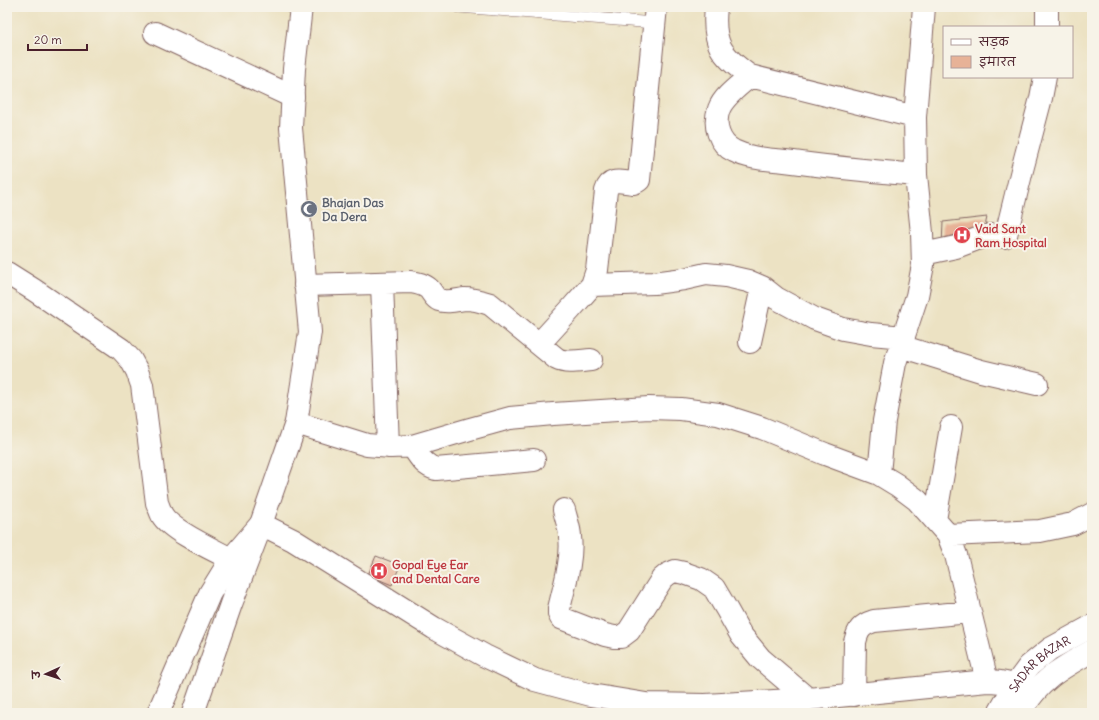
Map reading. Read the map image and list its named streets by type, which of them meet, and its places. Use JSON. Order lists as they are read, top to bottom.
{
  "streets": {
    "street": ["SADAR BAZAR"]
  },
  "places": {
    "mosque": ["Bhajan Das Da Dera"],
    "hospital": ["Vaid Sant Ram Hospital", "Gopal Eye Ear and Dental Care"]
  },
  "legend": ["सड़क", "इमारत"],
  "scale_bar": "20 m",
  "north": "left"
}
